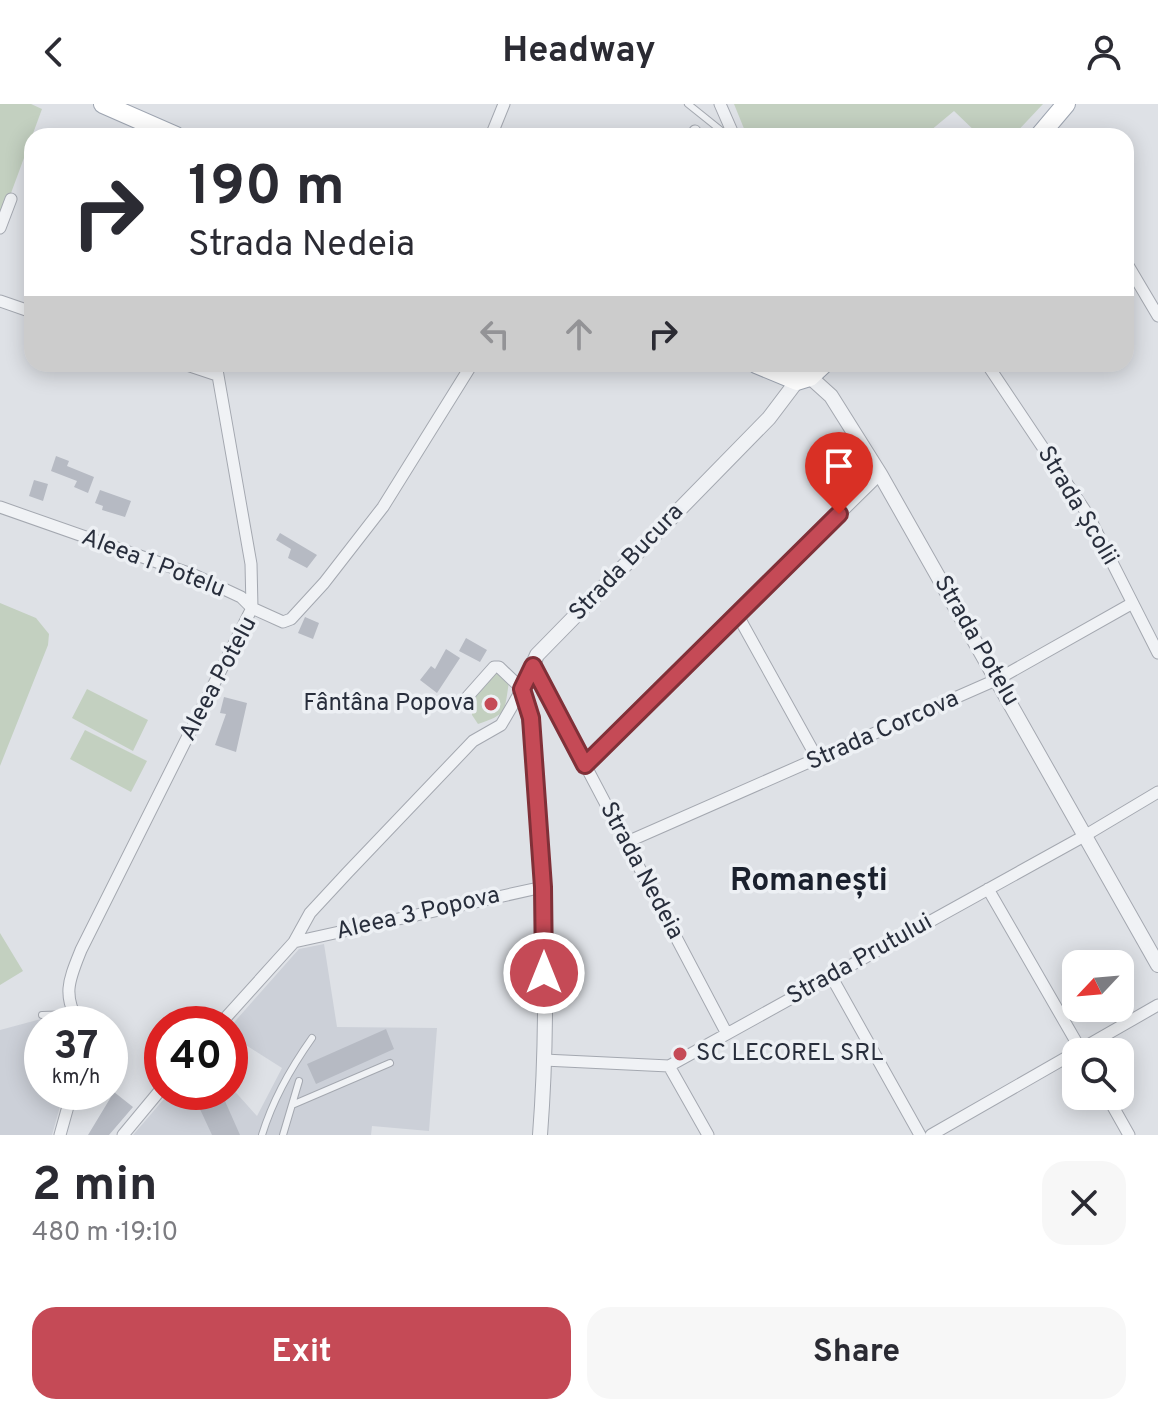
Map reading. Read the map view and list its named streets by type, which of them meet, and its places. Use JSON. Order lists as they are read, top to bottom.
{
  "streets": {
    "street": [
      "Strada Școlii",
      "Strada Bucura",
      "Aleea 1 Potelu",
      "Strada Potelu",
      "Aleea Potelu",
      "Strada Corcova",
      "Strada Nedeia",
      "Aleea 3 Popova",
      "Strada Prutului"
    ]
  },
  "crossings": [
    ["Strada Școlii", "Strada Corcova"],
    ["Strada Bucura", "Strada Nedeia"],
    ["Aleea 1 Potelu", "Aleea Potelu"],
    ["Strada Potelu", "Strada Corcova"],
    ["Strada Potelu", "Strada Prutului"],
    ["Strada Corcova", "Strada Nedeia"],
    ["Strada Nedeia", "Strada Prutului"]
  ],
  "districts": ["Romanești"],
  "places": ["Fântâna Popova", "SC LECOREL SRL"],
  "north": "bottom left",
  "page": {
    "header": "Headway",
    "turn": ["190 m", "Strada Nedeia"],
    "speed": "37 km/h",
    "limit": "40",
    "heading": ["2 min", "480 m · 19:10"],
    "buttons": ["Exit", "Share"]
  }
}
